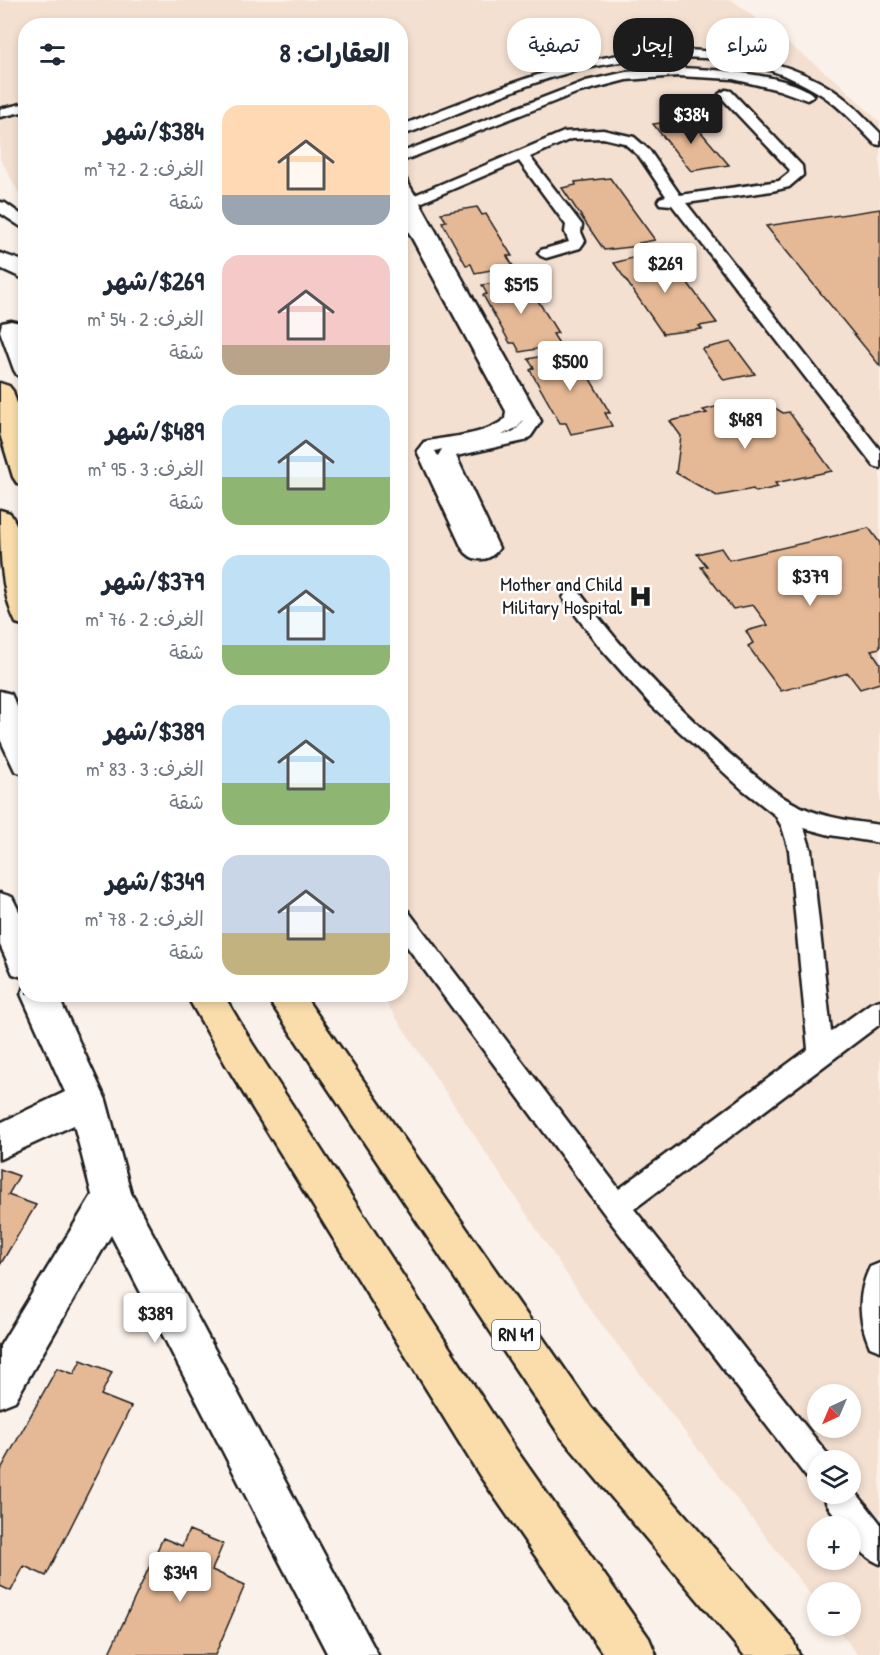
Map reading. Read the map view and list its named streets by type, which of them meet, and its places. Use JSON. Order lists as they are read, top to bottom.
{
  "streets": {
    "highway": ["RN 41"]
  },
  "places": {
    "hospital": ["Mother and Child Military Hospital"]
  },
  "north": "bottom left",
  "page": {
    "chip": ["شراء", "إيجار", "تصفية"],
    "heading": "العقارات: 8",
    "list": [
      {
        "name": "$384/شهر",
        "note": "الغرف: 2 · 72 m² · شقة"
      },
      {
        "name": "$269/شهر",
        "note": "الغرف: 2 · 54 m² · شقة"
      },
      {
        "name": "$489/شهر",
        "note": "الغرف: 3 · 95 m² · شقة"
      },
      {
        "name": "$379/شهر",
        "note": "الغرف: 2 · 76 m² · شقة"
      },
      {
        "name": "$389/شهر",
        "note": "الغرف: 3 · 83 m² · شقة"
      },
      {
        "name": "$349/شهر",
        "note": "الغرف: 2 · 78 m² · شقة"
      }
    ],
    "price": [
      "$384",
      "$269",
      "$515",
      "$500",
      "$489",
      "$379",
      "$389",
      "$349"
    ],
    "map_buttons": ["+", "−"]
  }
}
